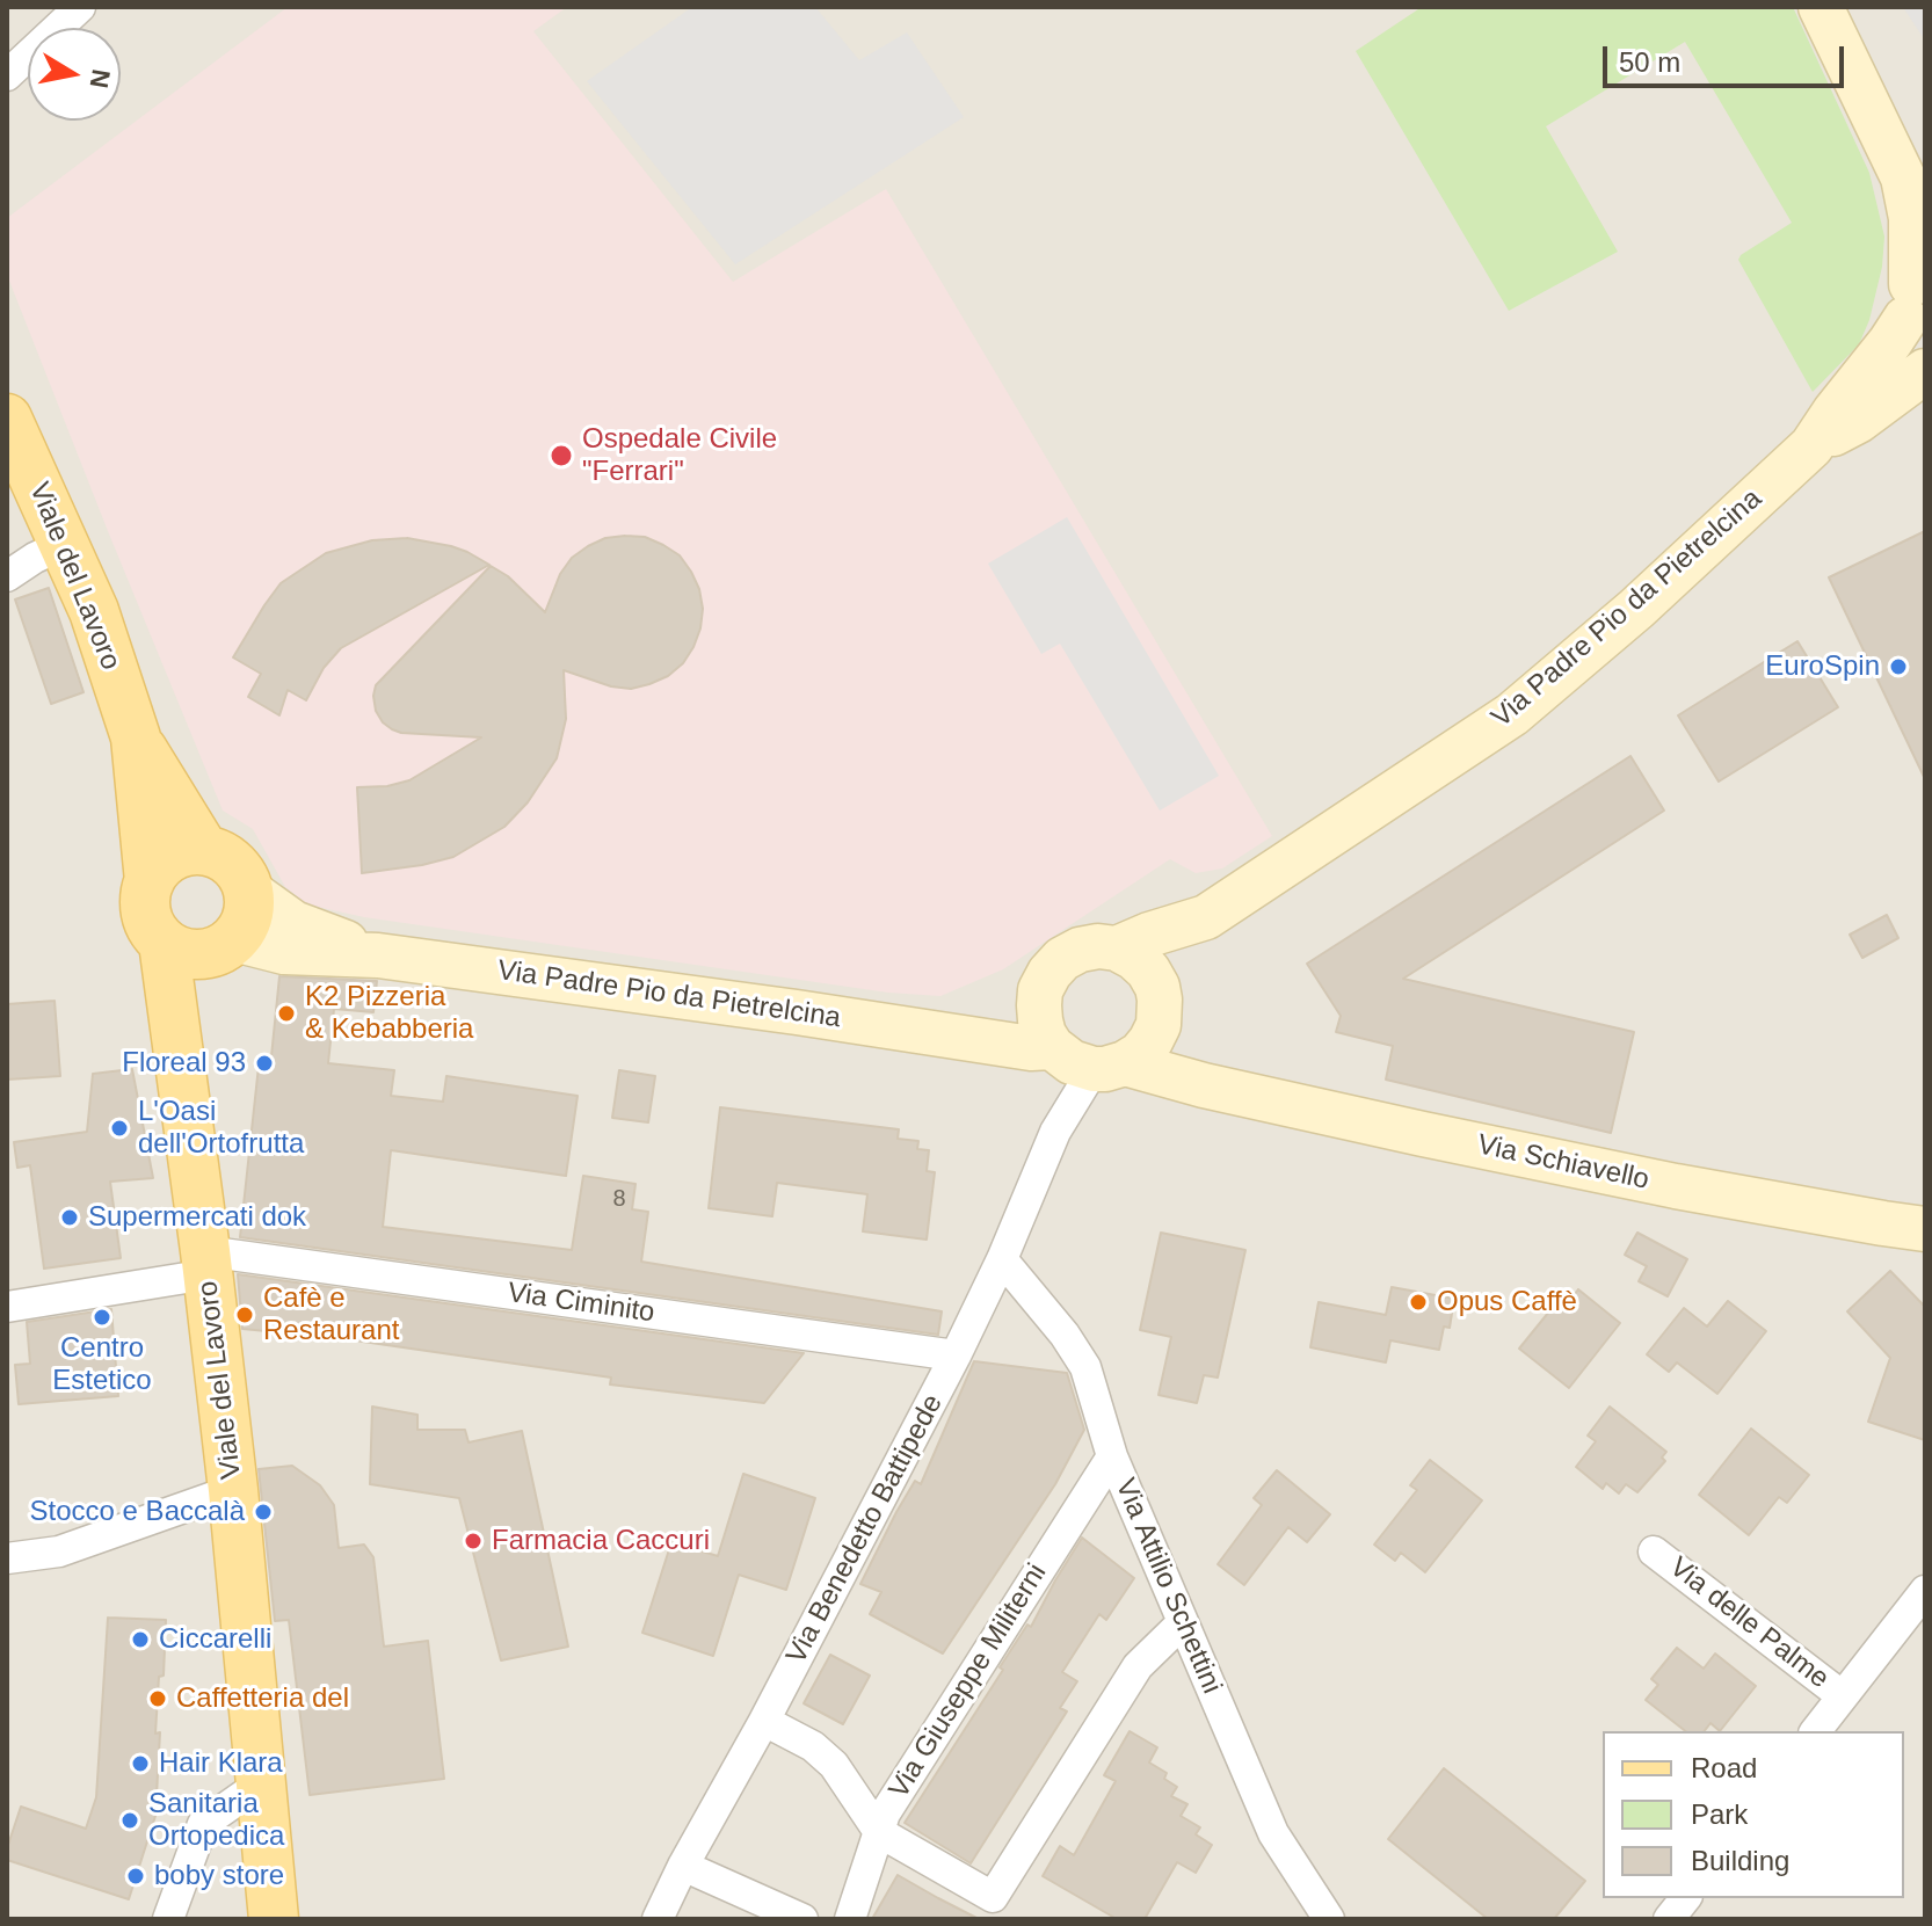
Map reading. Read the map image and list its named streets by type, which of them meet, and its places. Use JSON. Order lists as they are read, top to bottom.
{
  "streets": {
    "main road": ["Viale del Lavoro"],
    "street": [
      "Via Padre Pio da Pietrelcina",
      "Via Schiavello",
      "Via Ciminito",
      "Via Benedetto Battipede",
      "Via Attilio Schettini",
      "Via delle Palme",
      "Via Giuseppe Militerni"
    ]
  },
  "crossings": [
    ["Viale del Lavoro", "Via Padre Pio da Pietrelcina"],
    ["Viale del Lavoro", "Via Ciminito"],
    ["Via Padre Pio da Pietrelcina", "Via Schiavello"],
    ["Via Padre Pio da Pietrelcina", "Via Benedetto Battipede"],
    ["Via Schiavello", "Via Benedetto Battipede"],
    ["Via Ciminito", "Via Benedetto Battipede"],
    ["Via Benedetto Battipede", "Via Attilio Schettini"],
    ["Via Attilio Schettini", "Via Giuseppe Militerni"]
  ],
  "places": [
    "Ospedale Civile \"Ferrari\"",
    "EuroSpin",
    "K2 Pizzeria & Kebabberia",
    "Floreal 93",
    "L'Oasi dell'Ortofrutta",
    "Supermercati dok",
    "Opus Caffè",
    "Cafè e Restaurant",
    "Centro Estetico",
    "Stocco e Baccalà",
    "Farmacia Caccuri",
    "Ciccarelli",
    "Caffetteria del",
    "Hair Klara",
    "Sanitaria Ortopedica",
    "boby store"
  ],
  "house_numbers": ["8"],
  "legend": ["Road", "Park", "Building"],
  "scale_bar": "50 m",
  "north": "right"
}
